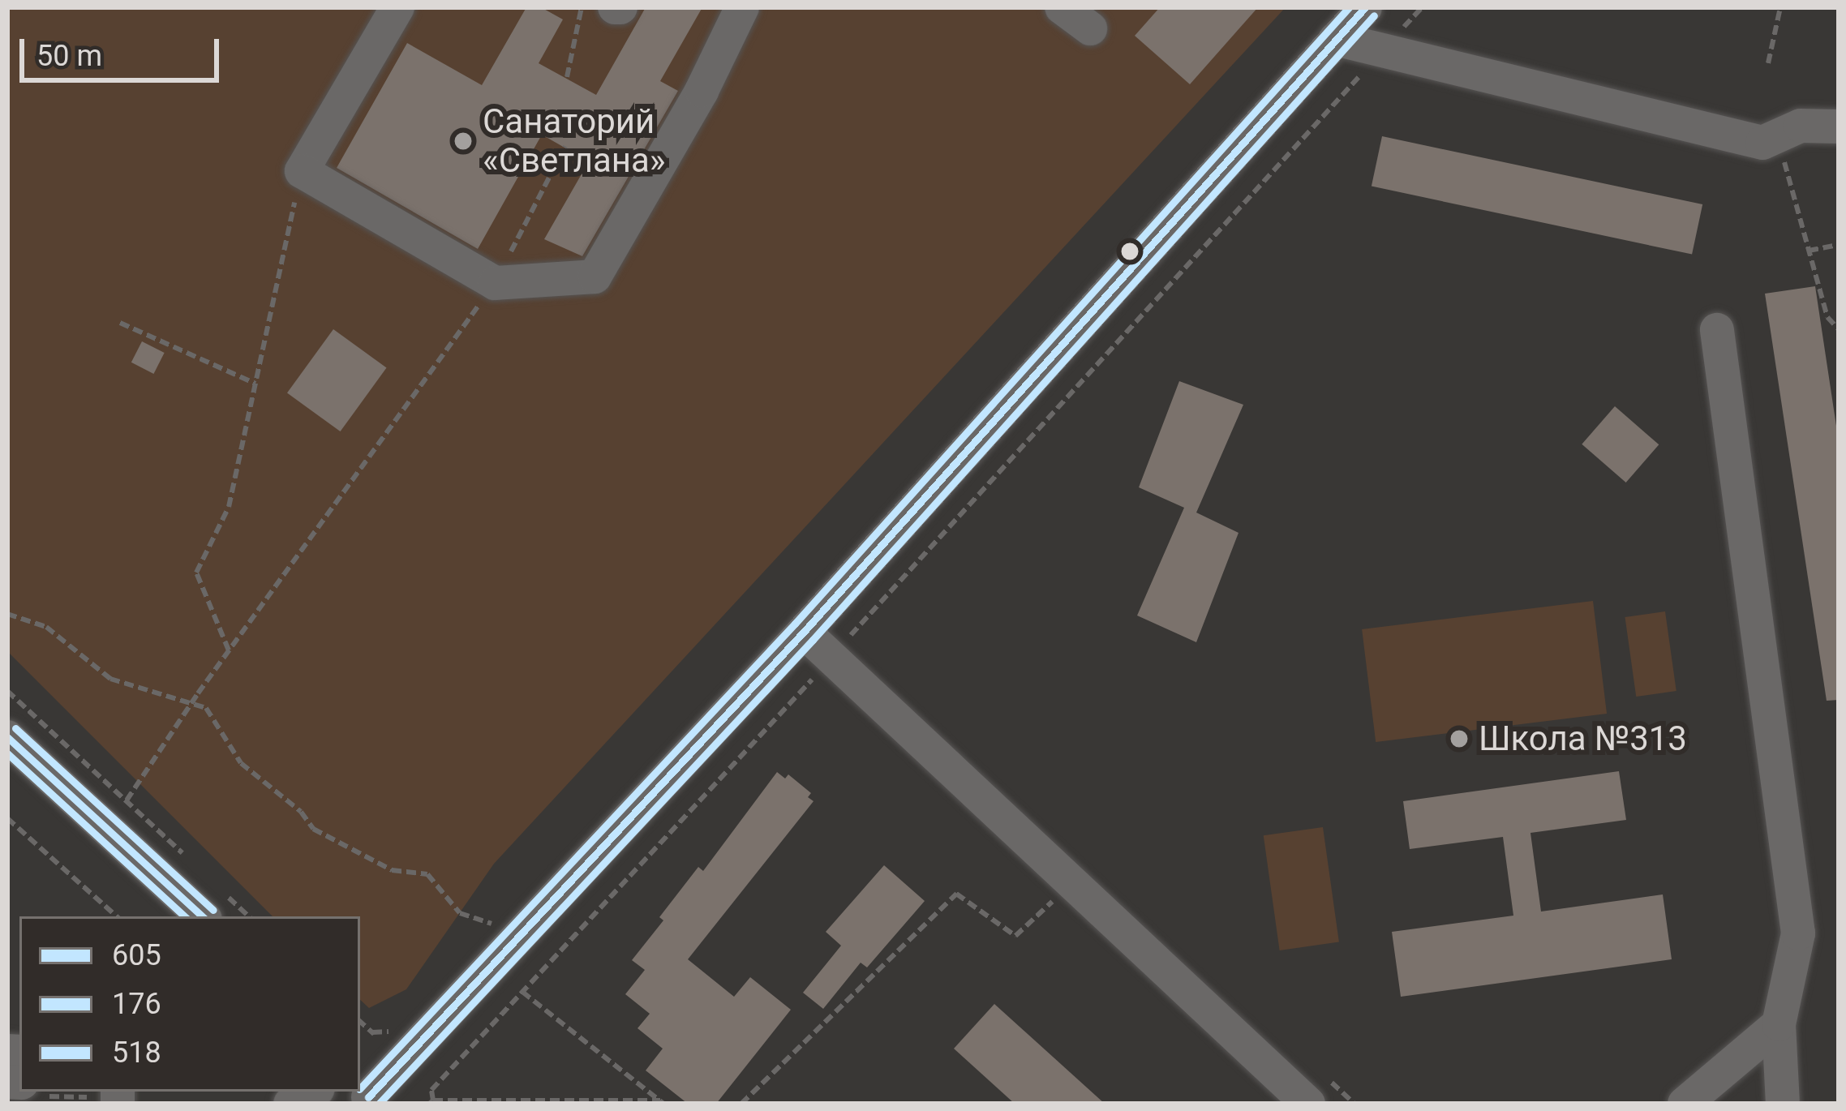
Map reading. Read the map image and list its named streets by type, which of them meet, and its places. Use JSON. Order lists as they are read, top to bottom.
{
  "places": ["Санаторий «Светлана»", "Школа №313"],
  "lines": ["transit line 605", "transit line 518", "transit line 176"],
  "legend": ["605", "176", "518"],
  "scale_bar": "50 m"
}
